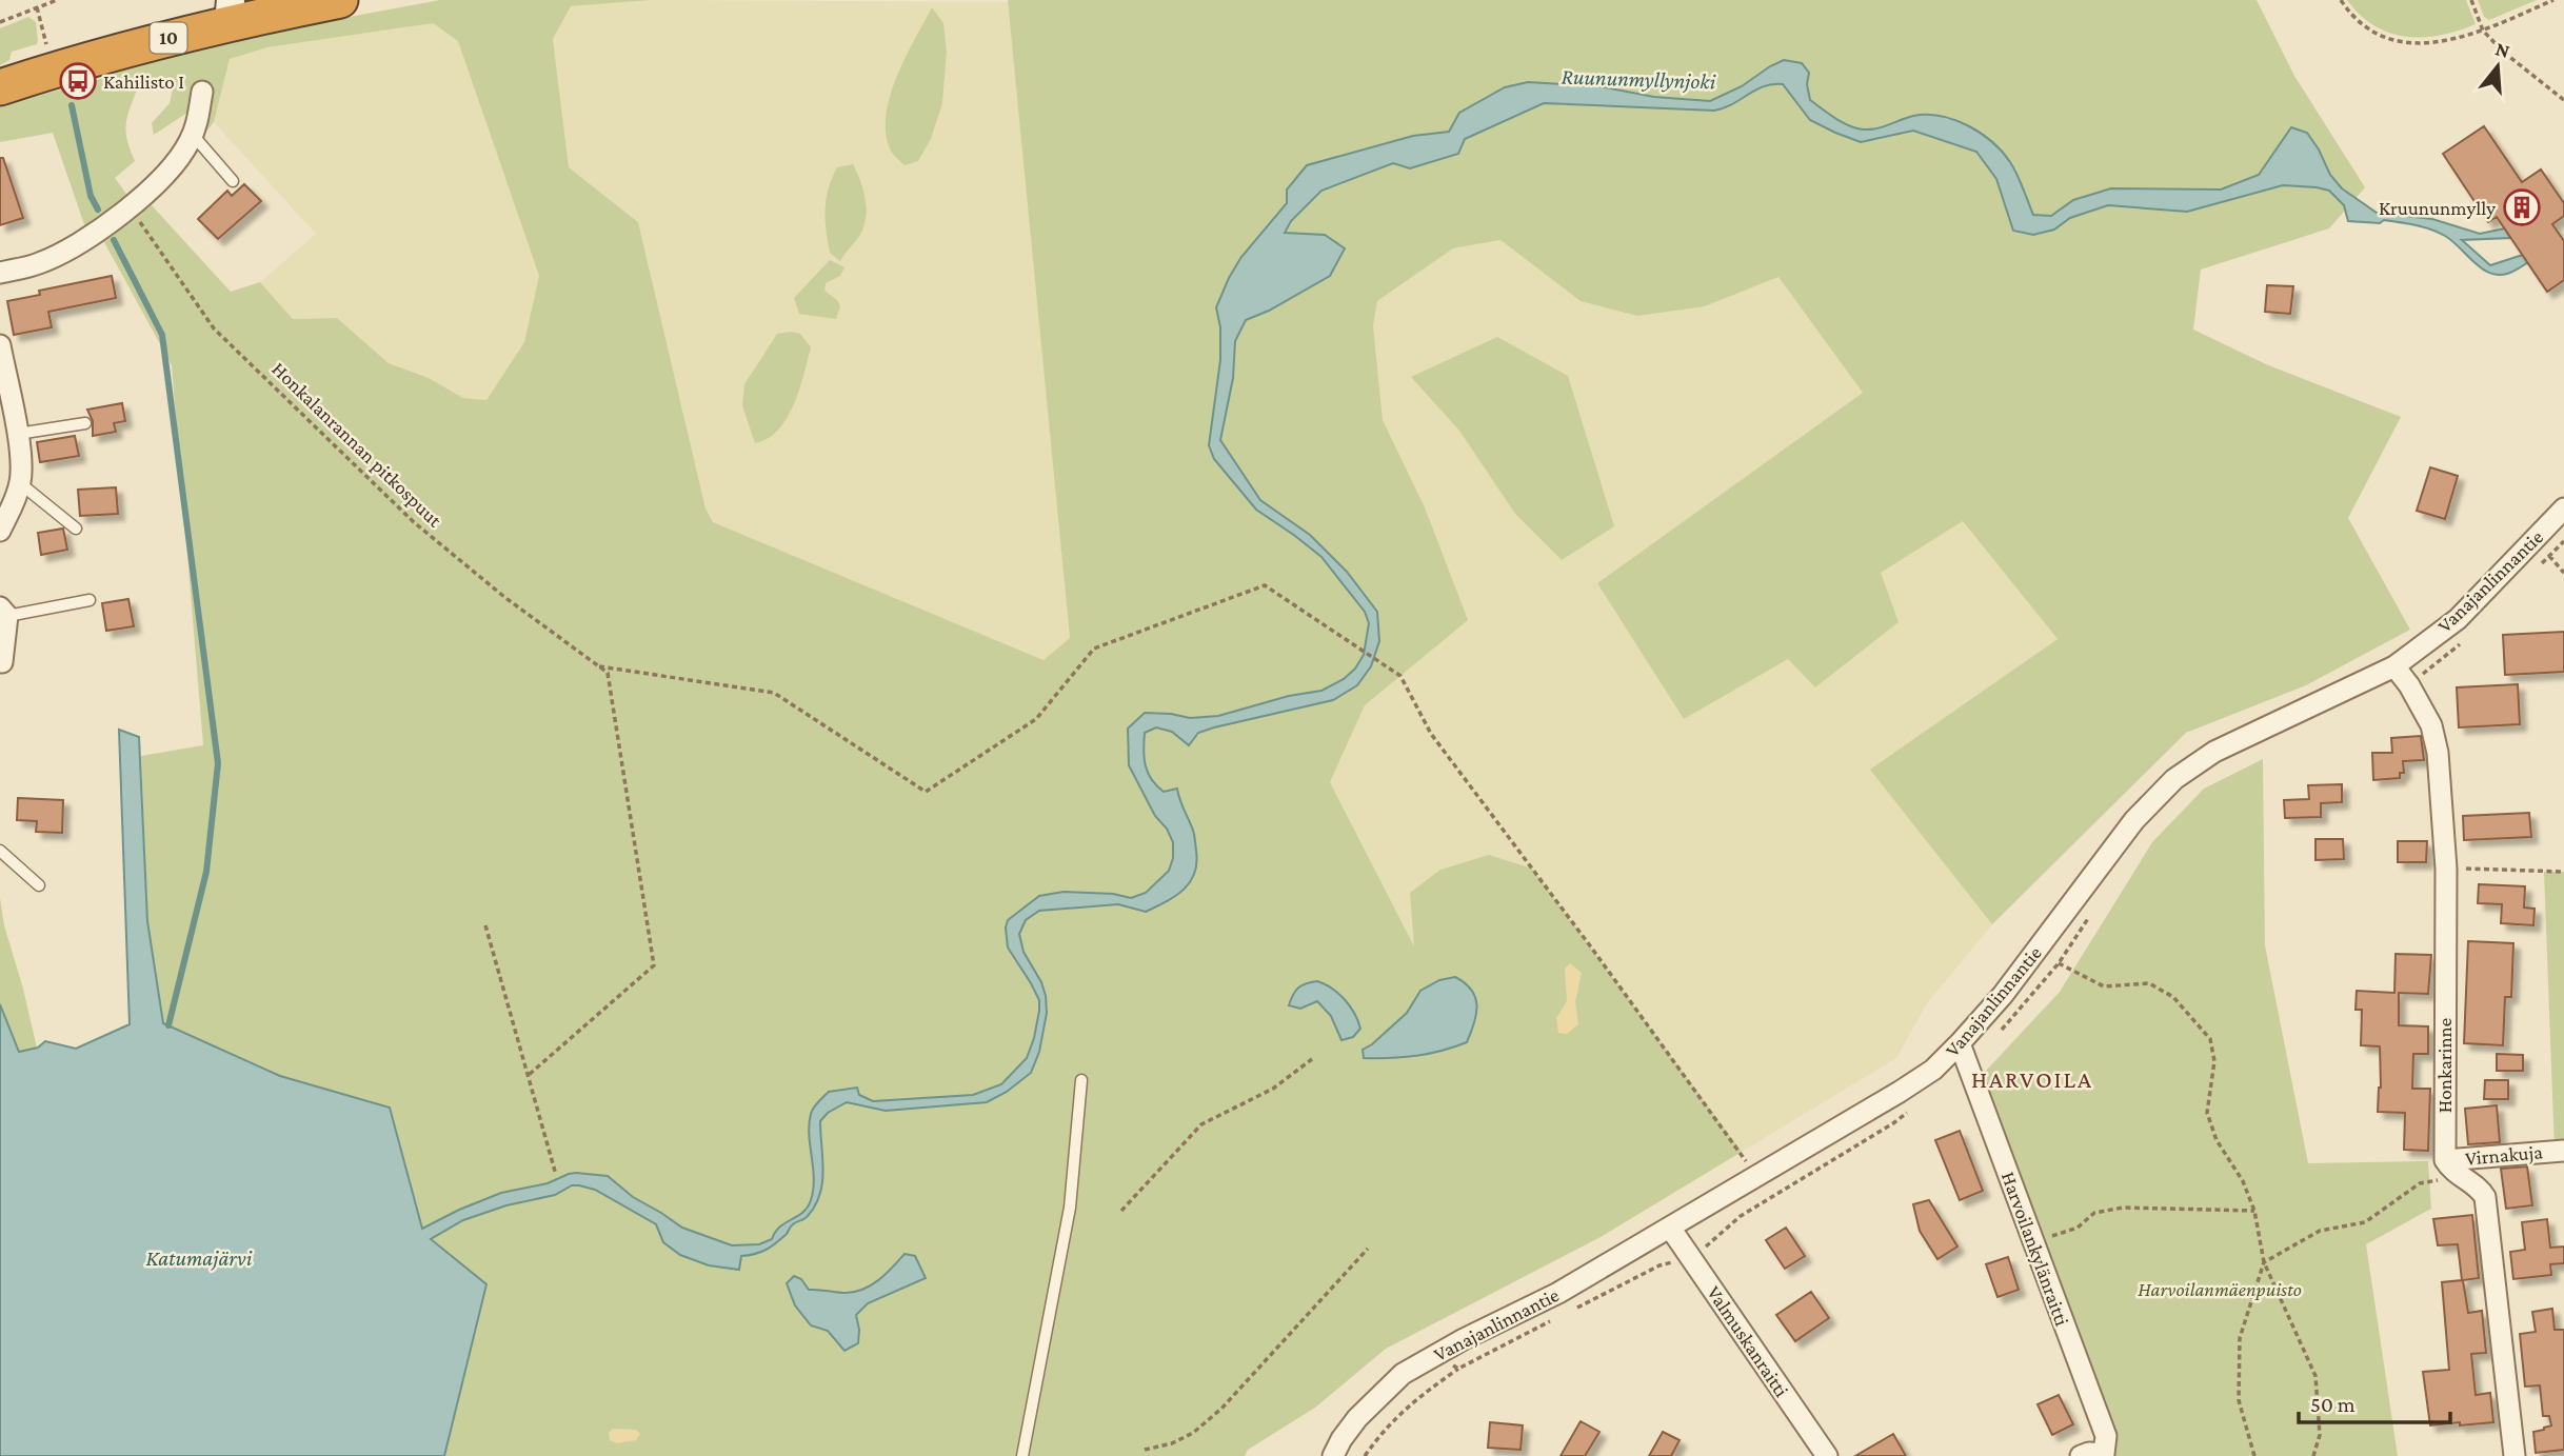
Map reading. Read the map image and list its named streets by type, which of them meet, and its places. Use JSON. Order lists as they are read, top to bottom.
{
  "streets": {
    "highway": ["10"],
    "street": [
      "Vanajanlinnantie",
      "Honkarinne",
      "Virnakuja",
      "Harvoilankylänraitti",
      "Valmuskanraitti"
    ],
    "path": ["Honkalanrannan pitkospuut"]
  },
  "crossings": [
    ["Honkalanrannan pitkospuut", "Vanajanlinnantie"],
    ["Vanajanlinnantie", "Honkarinne"],
    ["Vanajanlinnantie", "Harvoilankylänraitti"],
    ["Vanajanlinnantie", "Valmuskanraitti"],
    ["Honkarinne", "Virnakuja"]
  ],
  "districts": ["HARVOILA"],
  "water": ["Ruununmyllynjoki", "Katumajärvi"],
  "parks": ["Harvoilanmäenpuisto"],
  "places": {
    "bus stop": ["Kahilisto I"],
    "building": ["Kruununmylly"]
  },
  "scale_bar": "50 m",
  "north": "top"
}
